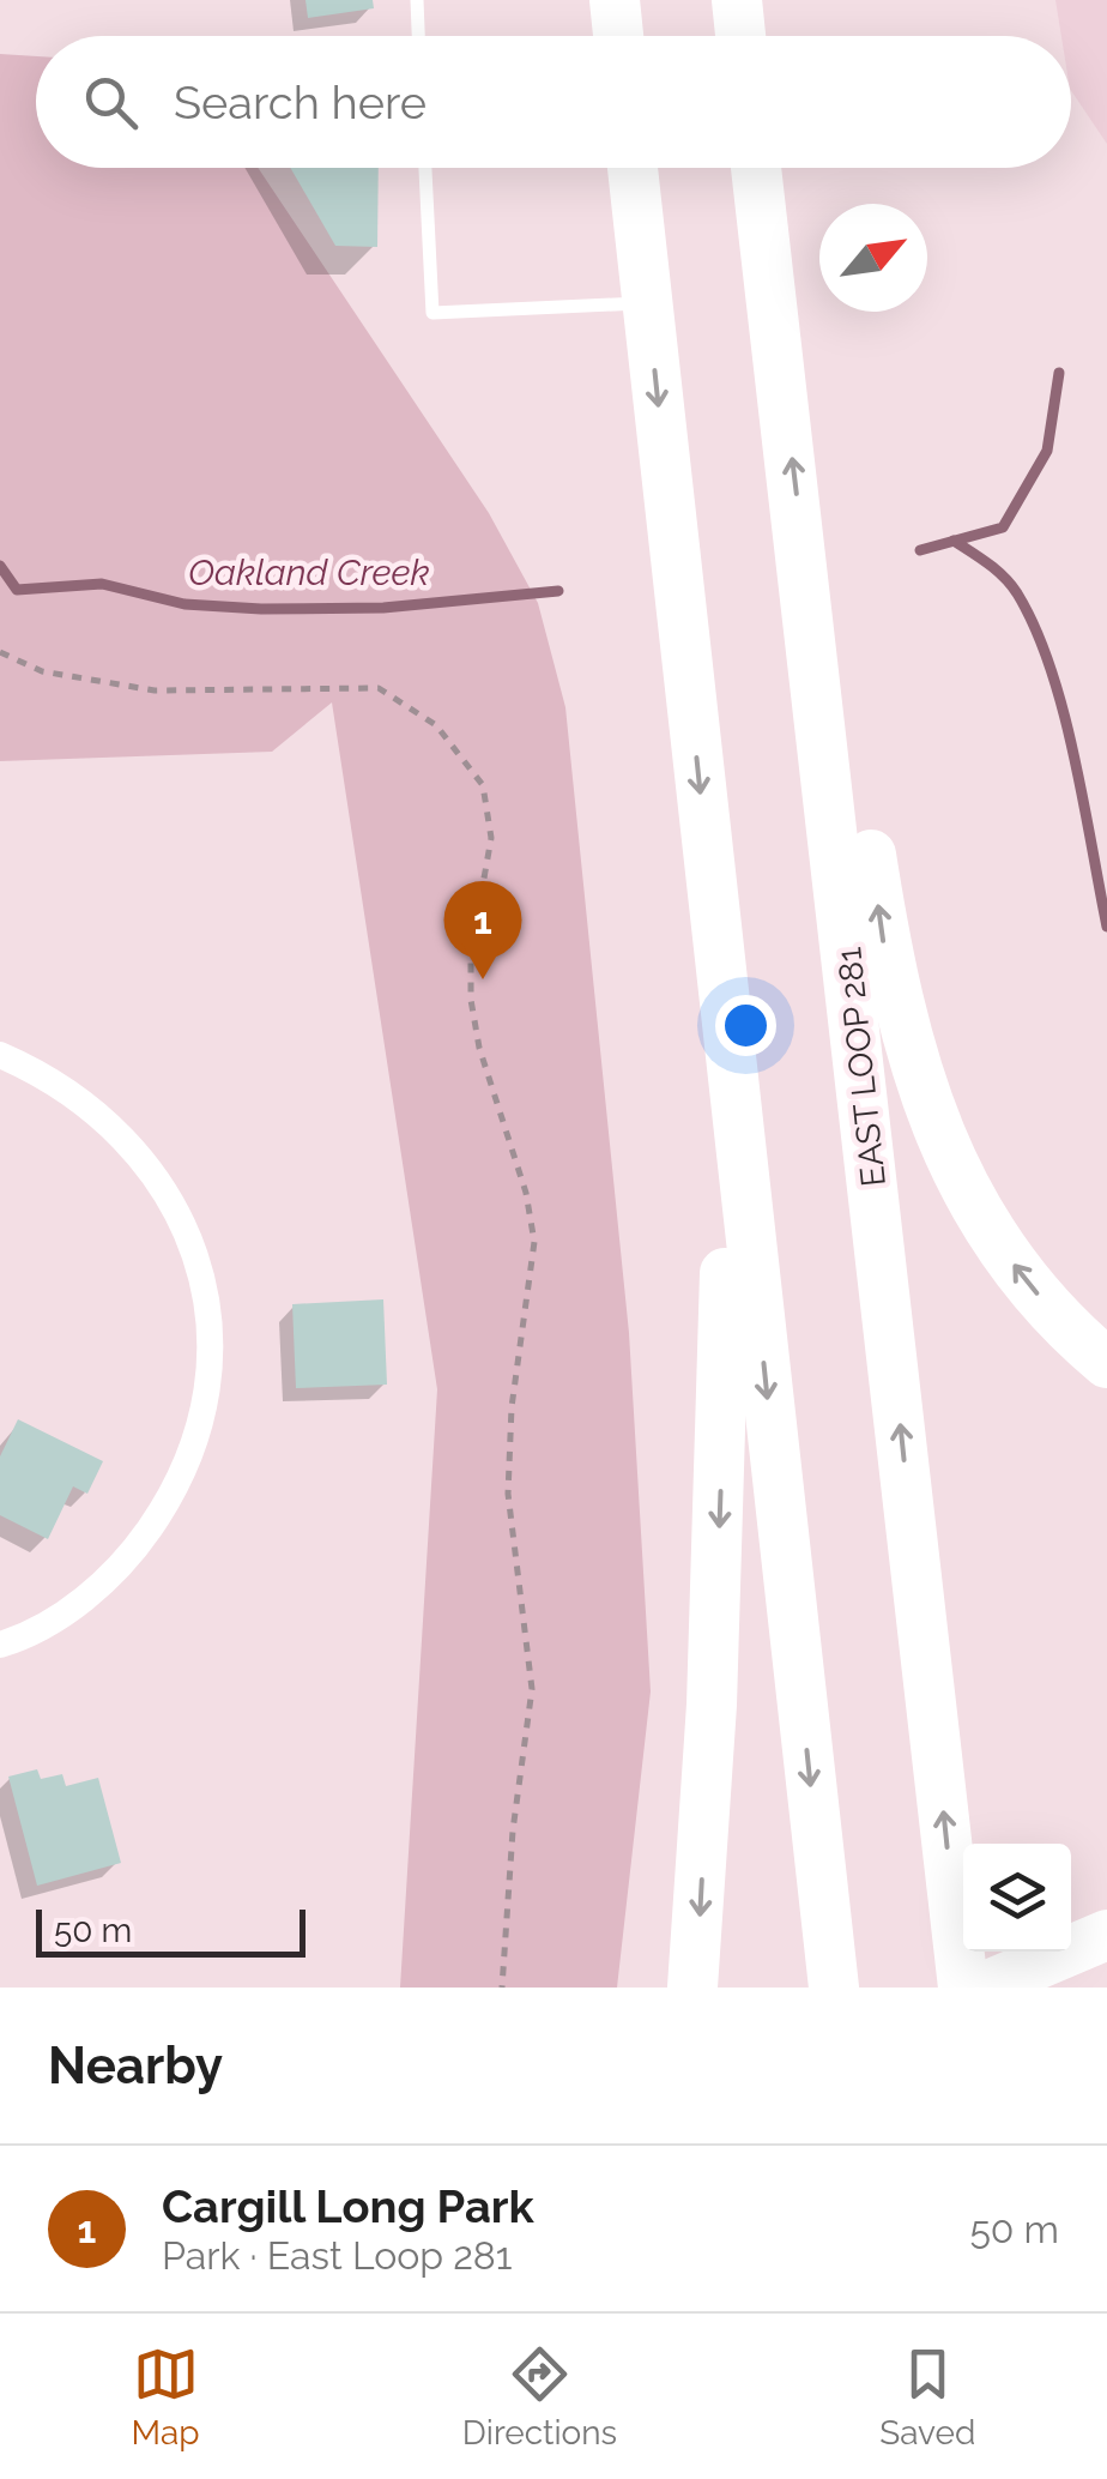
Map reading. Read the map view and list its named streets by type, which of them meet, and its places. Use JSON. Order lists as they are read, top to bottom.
{
  "streets": {
    "highway": ["EAST LOOP 281"]
  },
  "water": ["Oakland Creek"],
  "scale_bar": "50 m",
  "north": "top right",
  "page": {
    "search": "Search here",
    "pins": "1",
    "scale": "50 m",
    "heading": "Nearby",
    "list": [
      {
        "mark": "1",
        "name": "Cargill Long Park",
        "note": "Park · East Loop 281",
        "value": "50 m"
      }
    ],
    "nav": ["Map", "Directions", "Saved"]
  }
}
